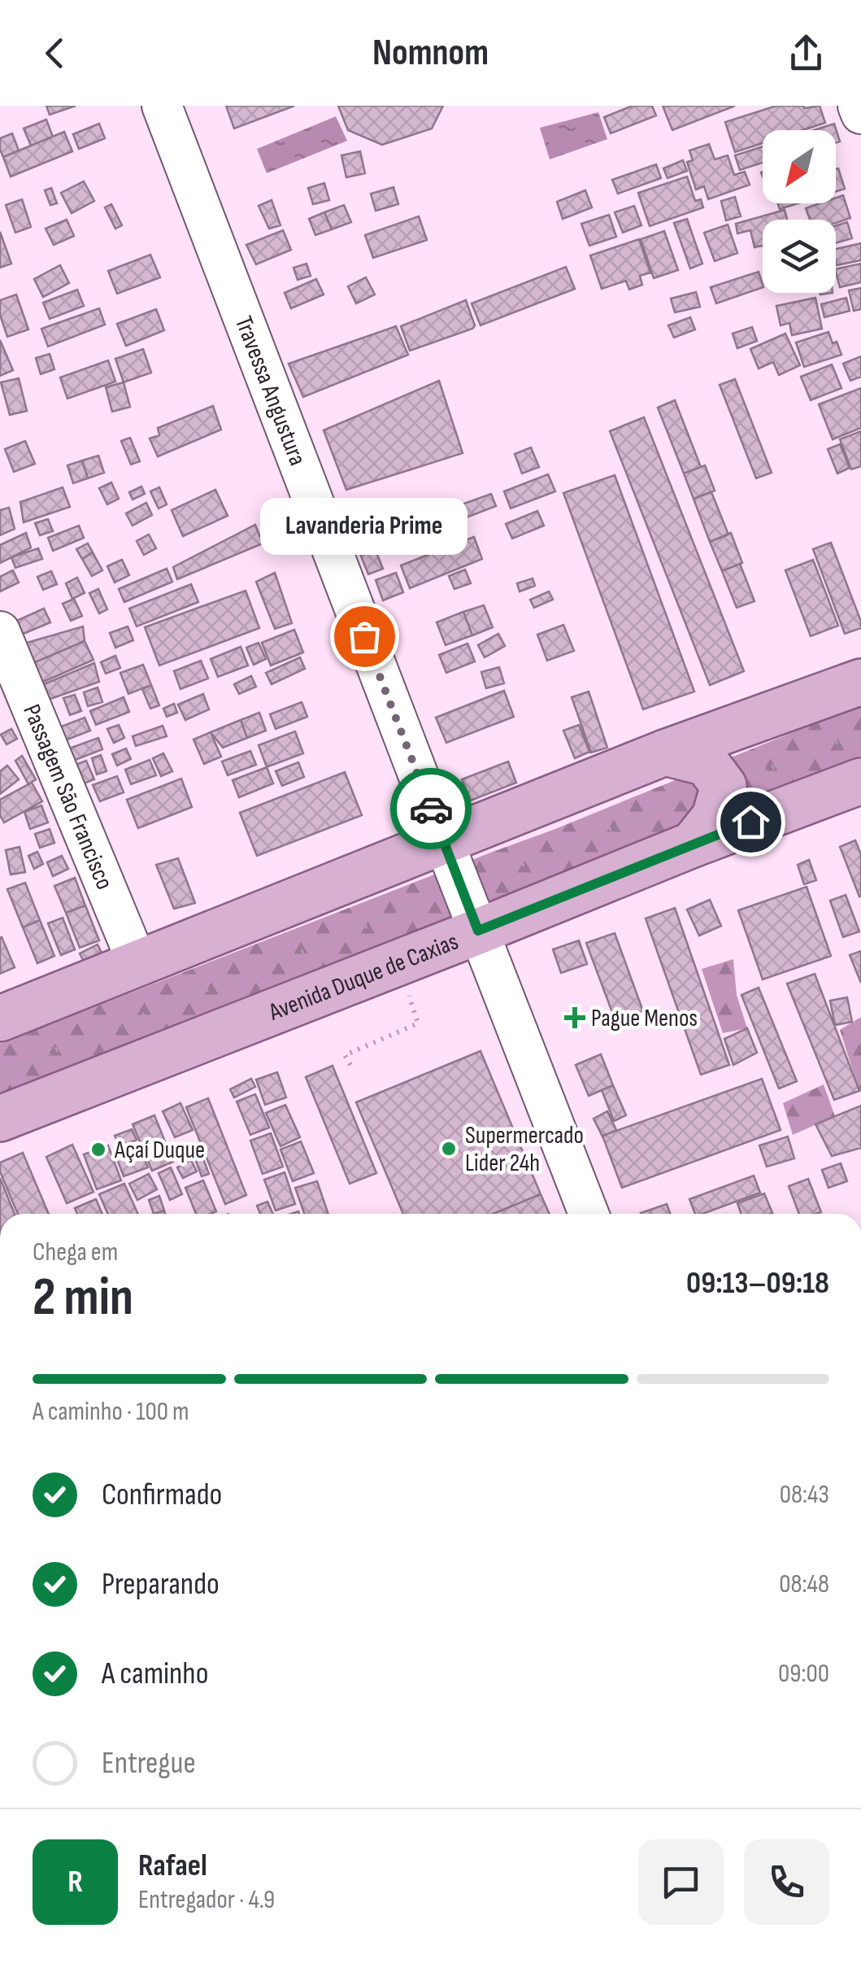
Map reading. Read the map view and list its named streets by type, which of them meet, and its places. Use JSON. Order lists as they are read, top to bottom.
{
  "streets": {
    "main road": ["Avenida Duque de Caxias"],
    "street": ["Travessa Angustura", "Passagem São Francisco"]
  },
  "crossings": [
    ["Travessa Angustura", "Avenida Duque de Caxias"]
  ],
  "places": {
    "other": ["Lavanderia Prime", "Supermercado Lider 24h", "Açaí Duque"],
    "health": ["Pague Menos"]
  },
  "north": "bottom left",
  "page": {
    "header": "Nomnom",
    "bubble": "Lavanderia Prime",
    "heading": ["2 min", "Chega em", "09:13–09:18"],
    "panel": ["Rafael", "Entregador · 4.9"],
    "bar": "A caminho · 100 m",
    "list": [
      ["Confirmado", "08:43"],
      ["Preparando", "08:48"],
      ["A caminho", "09:00"],
      "Entregue"
    ],
    "round": "R"
  }
}
